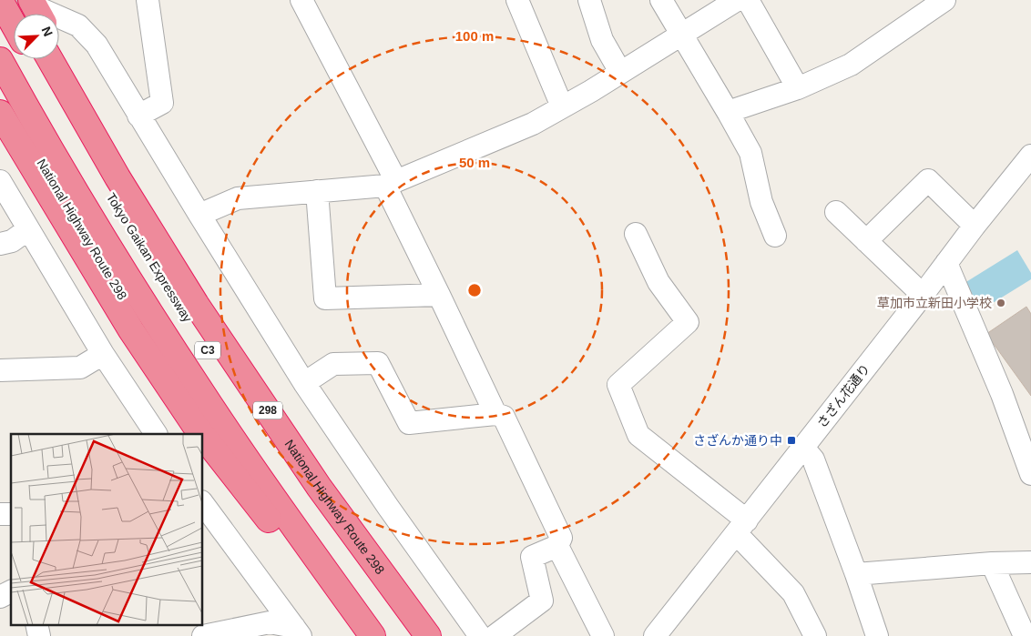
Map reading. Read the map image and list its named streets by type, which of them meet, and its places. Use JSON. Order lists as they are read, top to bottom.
{
  "streets": {
    "highway": [
      "National Highway Route 298",
      "Tokyo Gaikan Expressway",
      "C3",
      "298"
    ],
    "street": ["さざん花通り"]
  },
  "places": {
    "other": ["草加市立新田小学校"],
    "transit": ["さざんか通り中"]
  },
  "north": "top right",
  "rings": ["100 m", "50 m"]
}
